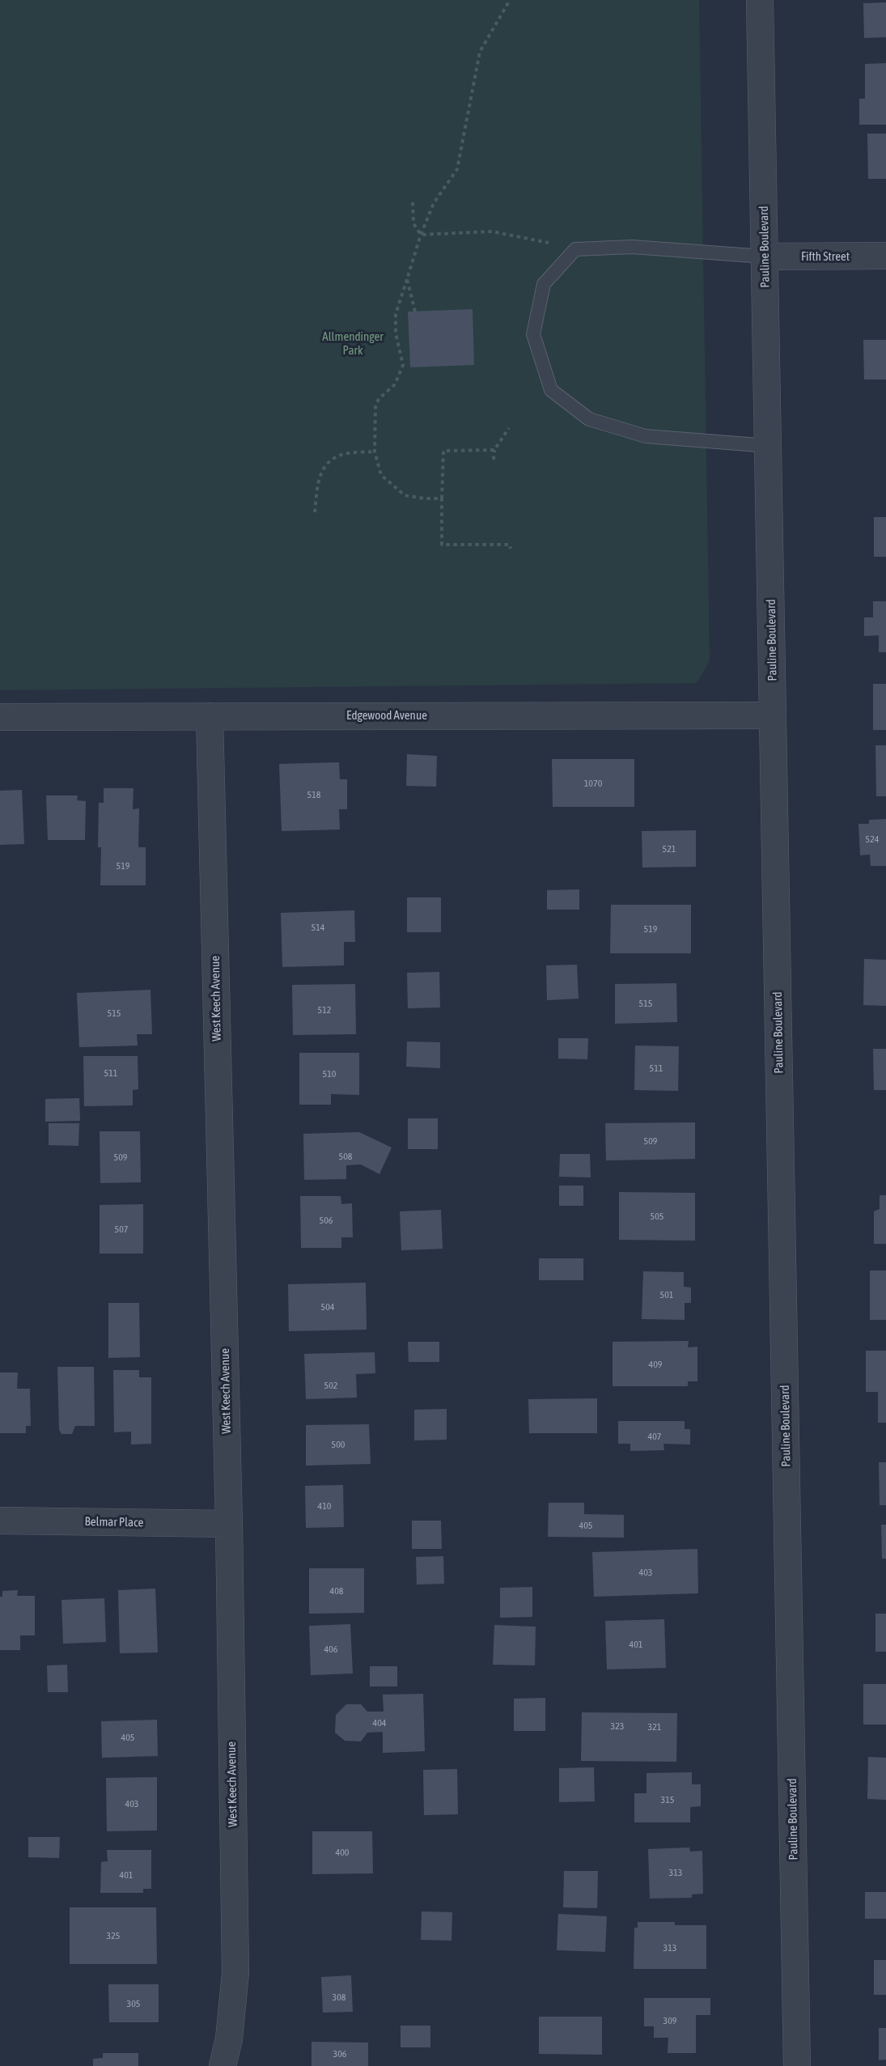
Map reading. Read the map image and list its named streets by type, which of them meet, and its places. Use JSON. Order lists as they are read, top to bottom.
{
  "streets": {
    "street": [
      "Pauline Boulevard",
      "Fifth Street",
      "Edgewood Avenue",
      "West Keech Avenue",
      "Belmar Place"
    ]
  },
  "crossings": [
    ["Pauline Boulevard", "Fifth Street"],
    ["Pauline Boulevard", "Edgewood Avenue"],
    ["Edgewood Avenue", "West Keech Avenue"],
    ["West Keech Avenue", "Belmar Place"]
  ],
  "parks": ["Allmendinger Park"],
  "house_numbers": [
    "1070",
    "518",
    "524",
    "521",
    "519",
    "514",
    "519",
    "515",
    "512",
    "515",
    "511",
    "511",
    "510",
    "509",
    "508",
    "509",
    "505",
    "506",
    "507",
    "501",
    "504",
    "409",
    "502",
    "407",
    "500",
    "410",
    "405",
    "403",
    "408",
    "401",
    "406",
    "404",
    "323",
    "321",
    "405",
    "315",
    "403",
    "400",
    "313",
    "401",
    "325",
    "313",
    "308",
    "305",
    "309",
    "306"
  ]
}
